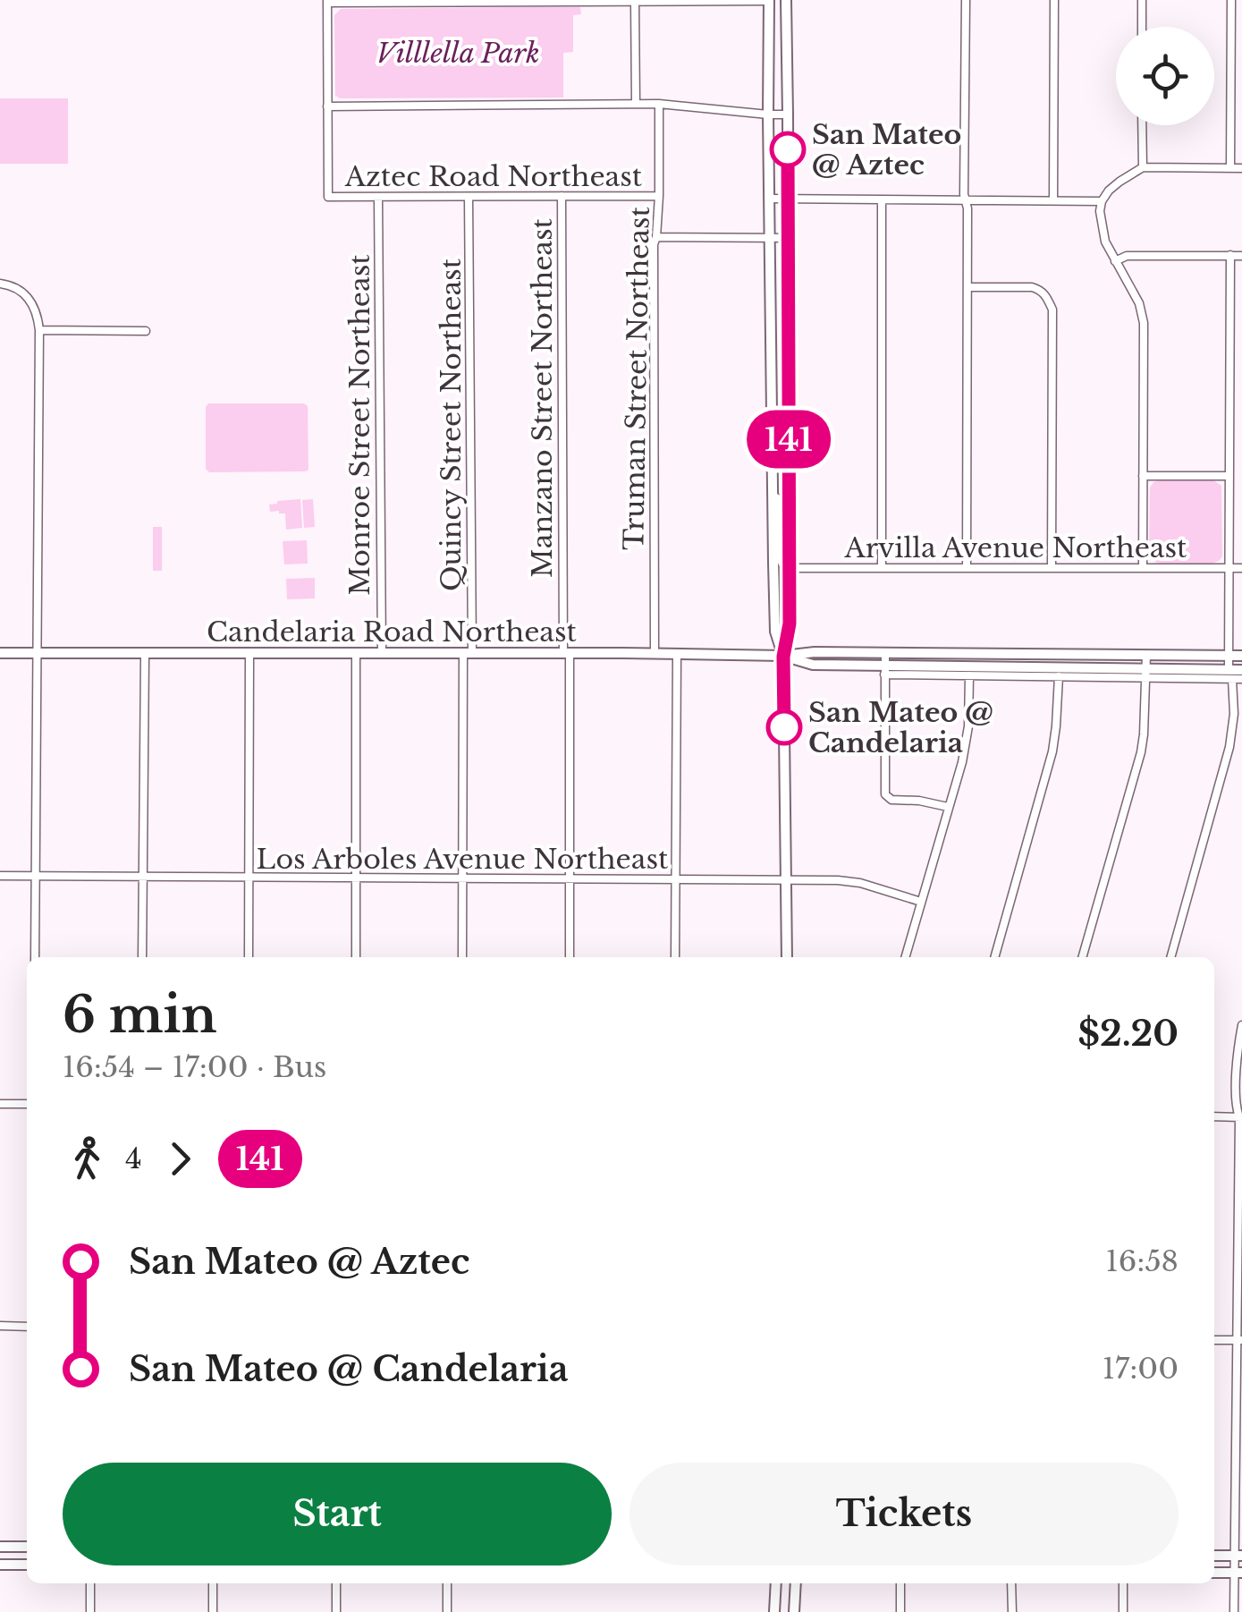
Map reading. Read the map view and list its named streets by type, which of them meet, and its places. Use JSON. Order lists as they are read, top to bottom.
{
  "streets": {
    "main road": ["Candelaria Road Northeast"],
    "street": [
      "Aztec Road Northeast",
      "Truman Street Northeast",
      "Manzano Street Northeast",
      "Monroe Street Northeast",
      "Quincy Street Northeast",
      "Arvilla Avenue Northeast",
      "Los Arboles Avenue Northeast"
    ]
  },
  "crossings": [
    ["Aztec Road Northeast", "Truman Street Northeast"],
    ["Aztec Road Northeast", "Manzano Street Northeast"],
    ["Aztec Road Northeast", "Monroe Street Northeast"],
    ["Aztec Road Northeast", "Quincy Street Northeast"],
    ["Truman Street Northeast", "Candelaria Road Northeast"],
    ["Manzano Street Northeast", "Candelaria Road Northeast"],
    ["Manzano Street Northeast", "Los Arboles Avenue Northeast"],
    ["Monroe Street Northeast", "Candelaria Road Northeast"],
    ["Quincy Street Northeast", "Candelaria Road Northeast"],
    ["Quincy Street Northeast", "Los Arboles Avenue Northeast"]
  ],
  "parks": ["Villlella Park"],
  "places": ["San Mateo @ Aztec", "San Mateo @ Candelaria"],
  "lines": ["bus line 141"],
  "page": {
    "on_map": "141",
    "heading": ["6 min", "16:54 – 17:00 · Bus", "$2.20"],
    "legs": ["4", "141"],
    "list": [
      {
        "name": "San Mateo @ Aztec",
        "value": "16:58"
      },
      {
        "name": "San Mateo @ Candelaria",
        "value": "17:00"
      }
    ],
    "buttons": ["Start", "Tickets"]
  }
}
